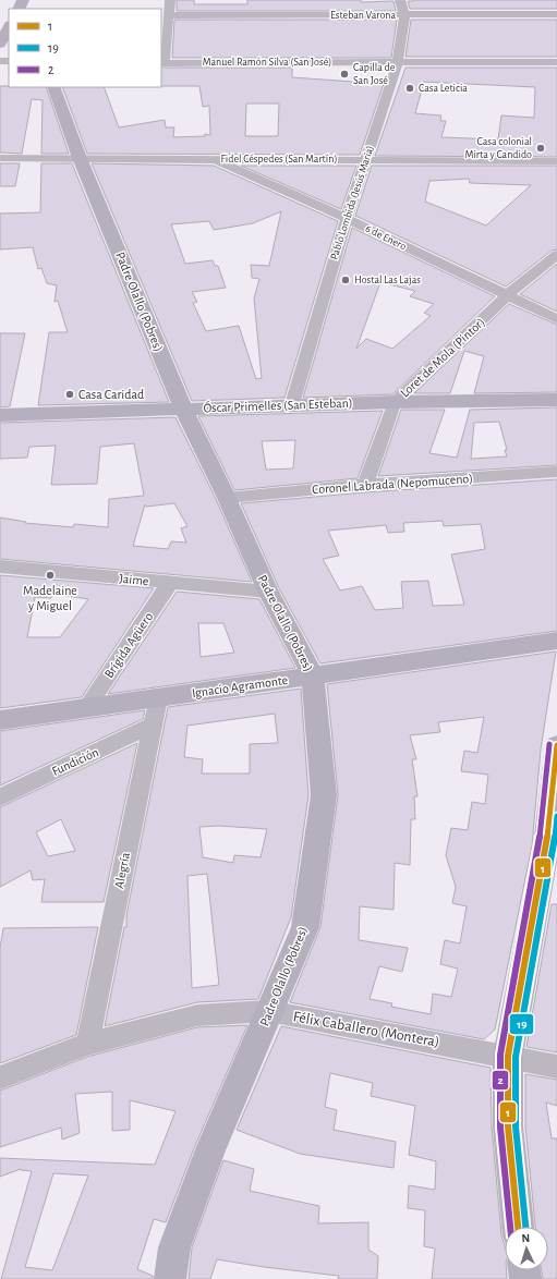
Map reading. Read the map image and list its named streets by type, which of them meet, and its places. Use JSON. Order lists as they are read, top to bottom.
{
  "streets": {
    "main road": ["Padre Olallo (Pobres)", "Óscar Primelles (San Esteban)", "Ignacio Agramonte"],
    "street": [
      "Esteban Varona",
      "Manuel Ramón Silva (San José)",
      "Fidel Céspedes (San Martín)",
      "Pablo Lombida (Jesús María)",
      "6 de Enero",
      "Loret de Mola (Pintor)",
      "Coronel Labrada (Nepomuceno)",
      "Jaime",
      "Brígida Agüero",
      "Fundición",
      "Alegría",
      "Félix Caballero (Montera)"
    ]
  },
  "crossings": [
    ["Esteban Varona", "Pablo Lombida (Jesús María)"],
    ["Manuel Ramón Silva (San José)", "Pablo Lombida (Jesús María)"],
    ["Fidel Céspedes (San Martín)", "Pablo Lombida (Jesús María)"],
    ["Fidel Céspedes (San Martín)", "6 de Enero"],
    ["Fidel Céspedes (San Martín)", "Padre Olallo (Pobres)"],
    ["Pablo Lombida (Jesús María)", "6 de Enero"],
    ["Pablo Lombida (Jesús María)", "Óscar Primelles (San Esteban)"],
    ["6 de Enero", "Loret de Mola (Pintor)"],
    ["Padre Olallo (Pobres)", "Óscar Primelles (San Esteban)"],
    ["Padre Olallo (Pobres)", "Coronel Labrada (Nepomuceno)"],
    ["Padre Olallo (Pobres)", "Jaime"],
    ["Padre Olallo (Pobres)", "Ignacio Agramonte"],
    ["Padre Olallo (Pobres)", "Félix Caballero (Montera)"],
    ["Loret de Mola (Pintor)", "Óscar Primelles (San Esteban)"],
    ["Loret de Mola (Pintor)", "Coronel Labrada (Nepomuceno)"],
    ["Jaime", "Brígida Agüero"],
    ["Brígida Agüero", "Ignacio Agramonte"],
    ["Ignacio Agramonte", "Alegría"],
    ["Fundición", "Alegría"],
    ["Alegría", "Félix Caballero (Montera)"]
  ],
  "places": [
    "Capilla de San José",
    "Casa Leticia",
    "Casa colonial Mirta y Candido",
    "Hostal Las Lajas",
    "Casa Caridad",
    "Madelaine y Miguel"
  ],
  "lines": ["transit line 2", "transit line 1", "transit line 19"],
  "legend": ["1", "19", "2"],
  "north": "top"
}
